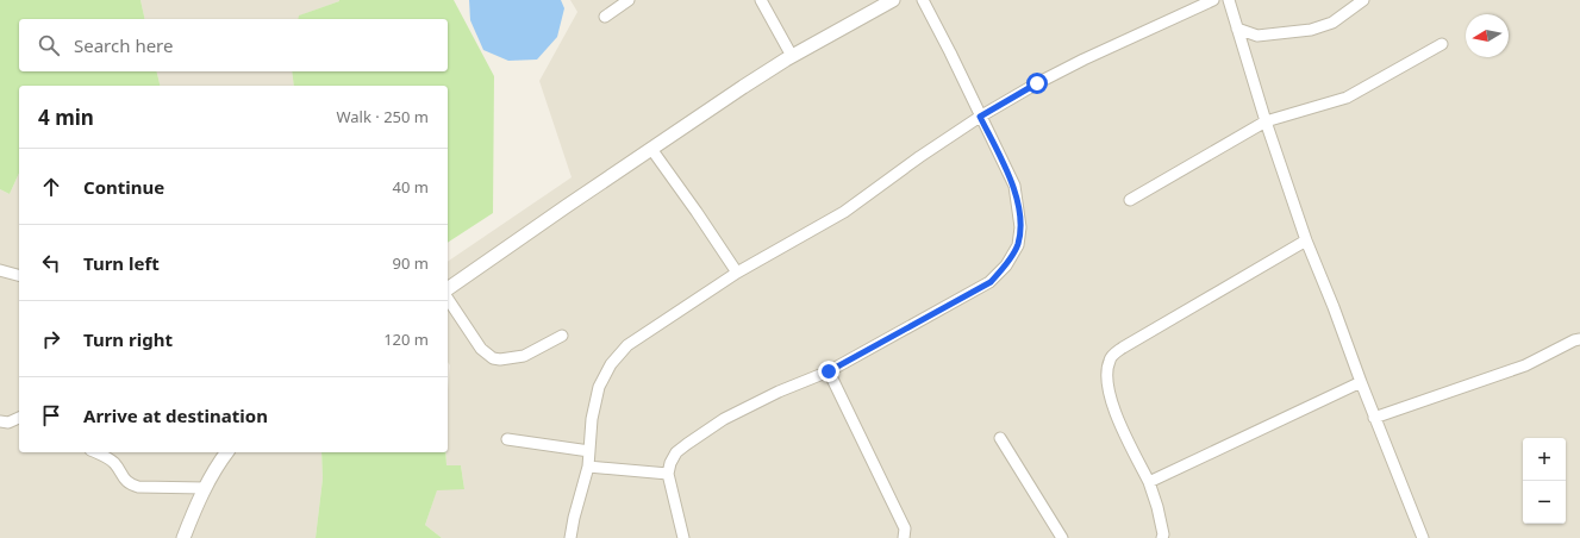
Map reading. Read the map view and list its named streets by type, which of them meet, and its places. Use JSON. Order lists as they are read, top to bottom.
{
  "north": "left",
  "page": {
    "search": "Search here",
    "heading": ["4 min", "Walk · 250 m"],
    "list": [
      ["Continue", "40 m"],
      ["Turn left", "90 m"],
      ["Turn right", "120 m"],
      "Arrive at destination"
    ],
    "map_buttons": ["+", "−"]
  }
}
